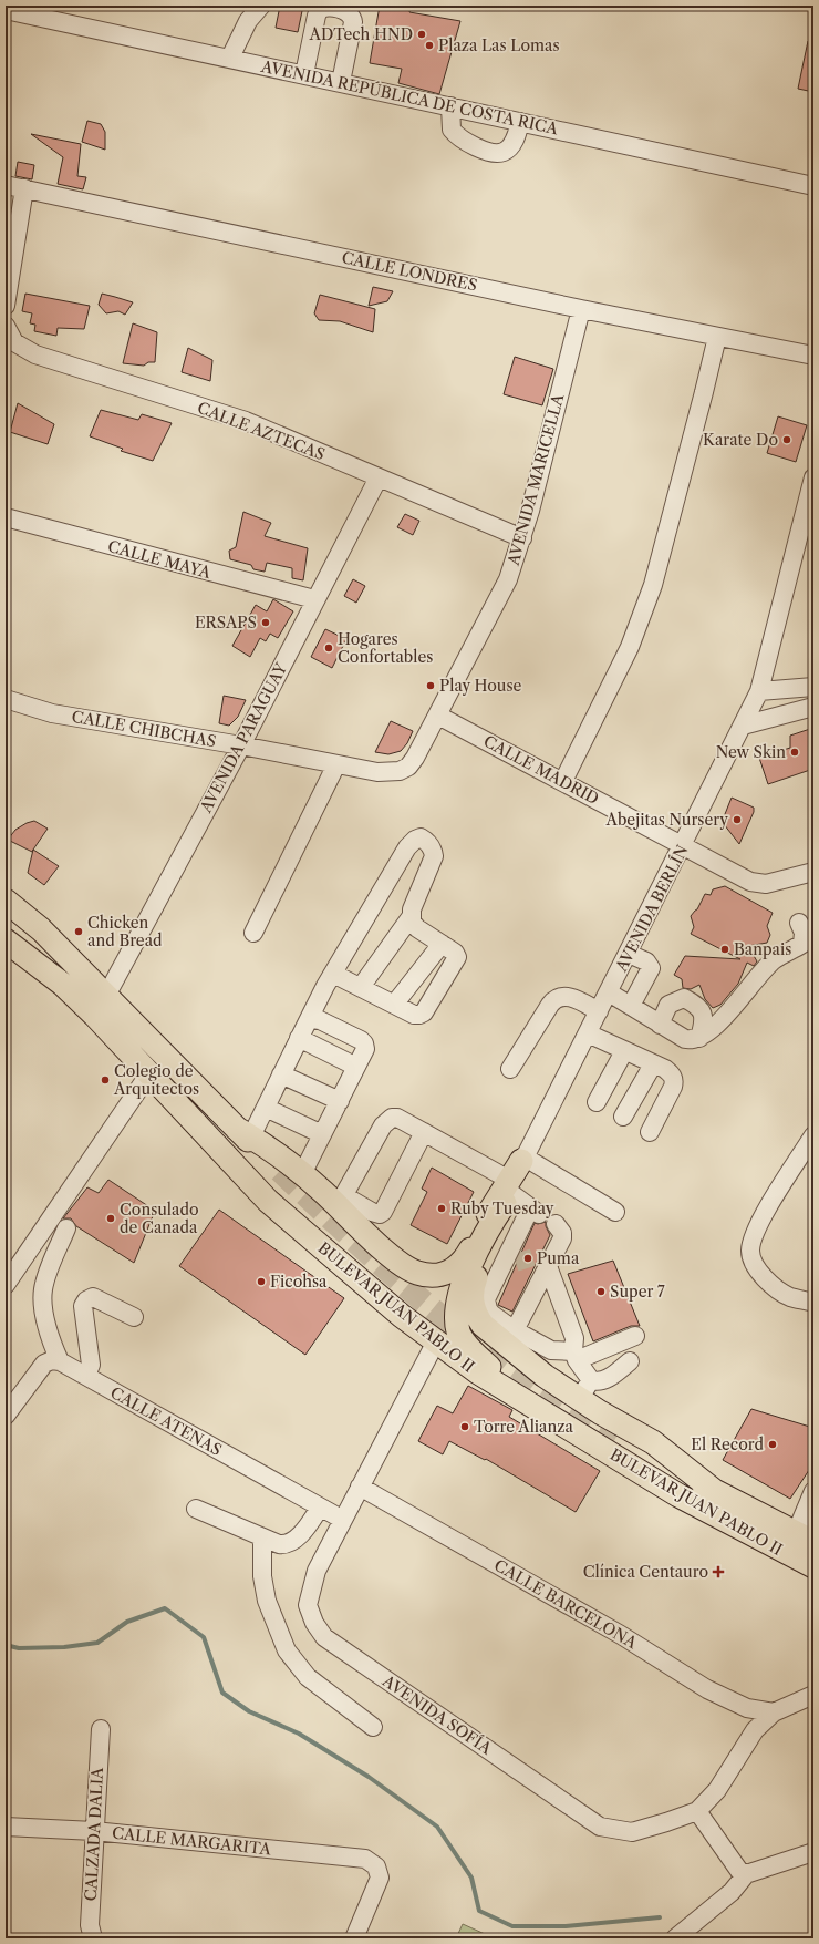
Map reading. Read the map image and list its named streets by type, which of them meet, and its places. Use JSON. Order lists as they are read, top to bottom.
{
  "streets": {
    "main road": ["BULEVAR JUAN PABLO II"],
    "street": [
      "AVENIDA REPÚBLICA DE COSTA RICA",
      "CALLE LONDRES",
      "CALLE AZTECAS",
      "AVENIDA MARICELLA",
      "CALLE MAYA",
      "CALLE CHIBCHAS",
      "AVENIDA PARAGUAY",
      "CALLE MADRID",
      "AVENIDA BERLÍN",
      "CALLE ATENAS",
      "CALLE BARCELONA",
      "AVENIDA SOFÍA",
      "CALZADA DALIA",
      "CALLE MARGARITA"
    ]
  },
  "crossings": [
    ["CALLE LONDRES", "AVENIDA MARICELLA"],
    ["CALLE AZTECAS", "AVENIDA MARICELLA"],
    ["CALLE AZTECAS", "AVENIDA PARAGUAY"],
    ["AVENIDA MARICELLA", "CALLE CHIBCHAS"],
    ["AVENIDA MARICELLA", "CALLE MADRID"],
    ["CALLE MAYA", "AVENIDA PARAGUAY"],
    ["CALLE CHIBCHAS", "AVENIDA PARAGUAY"],
    ["CALLE CHIBCHAS", "CALLE MADRID"],
    ["CALLE MADRID", "AVENIDA BERLÍN"],
    ["BULEVAR JUAN PABLO II", "AVENIDA SOFÍA"],
    ["CALLE ATENAS", "AVENIDA SOFÍA"],
    ["CALLE BARCELONA", "AVENIDA SOFÍA"],
    ["CALZADA DALIA", "CALLE MARGARITA"]
  ],
  "places": {
    "other": [
      "ADTech HND",
      "Plaza Las Lomas",
      "Karate Do",
      "ERSAPS",
      "Hogares Confortables",
      "Play House",
      "New Skin",
      "Abejitas Nursery",
      "Chicken and Bread",
      "Banpais",
      "Colegio de Arquitectos",
      "Ruby Tuesday",
      "Consulado de Canada",
      "Puma",
      "Ficohsa",
      "Super 7",
      "Torre Alianza",
      "El Record"
    ],
    "health": ["Clínica Centauro"]
  }
}
